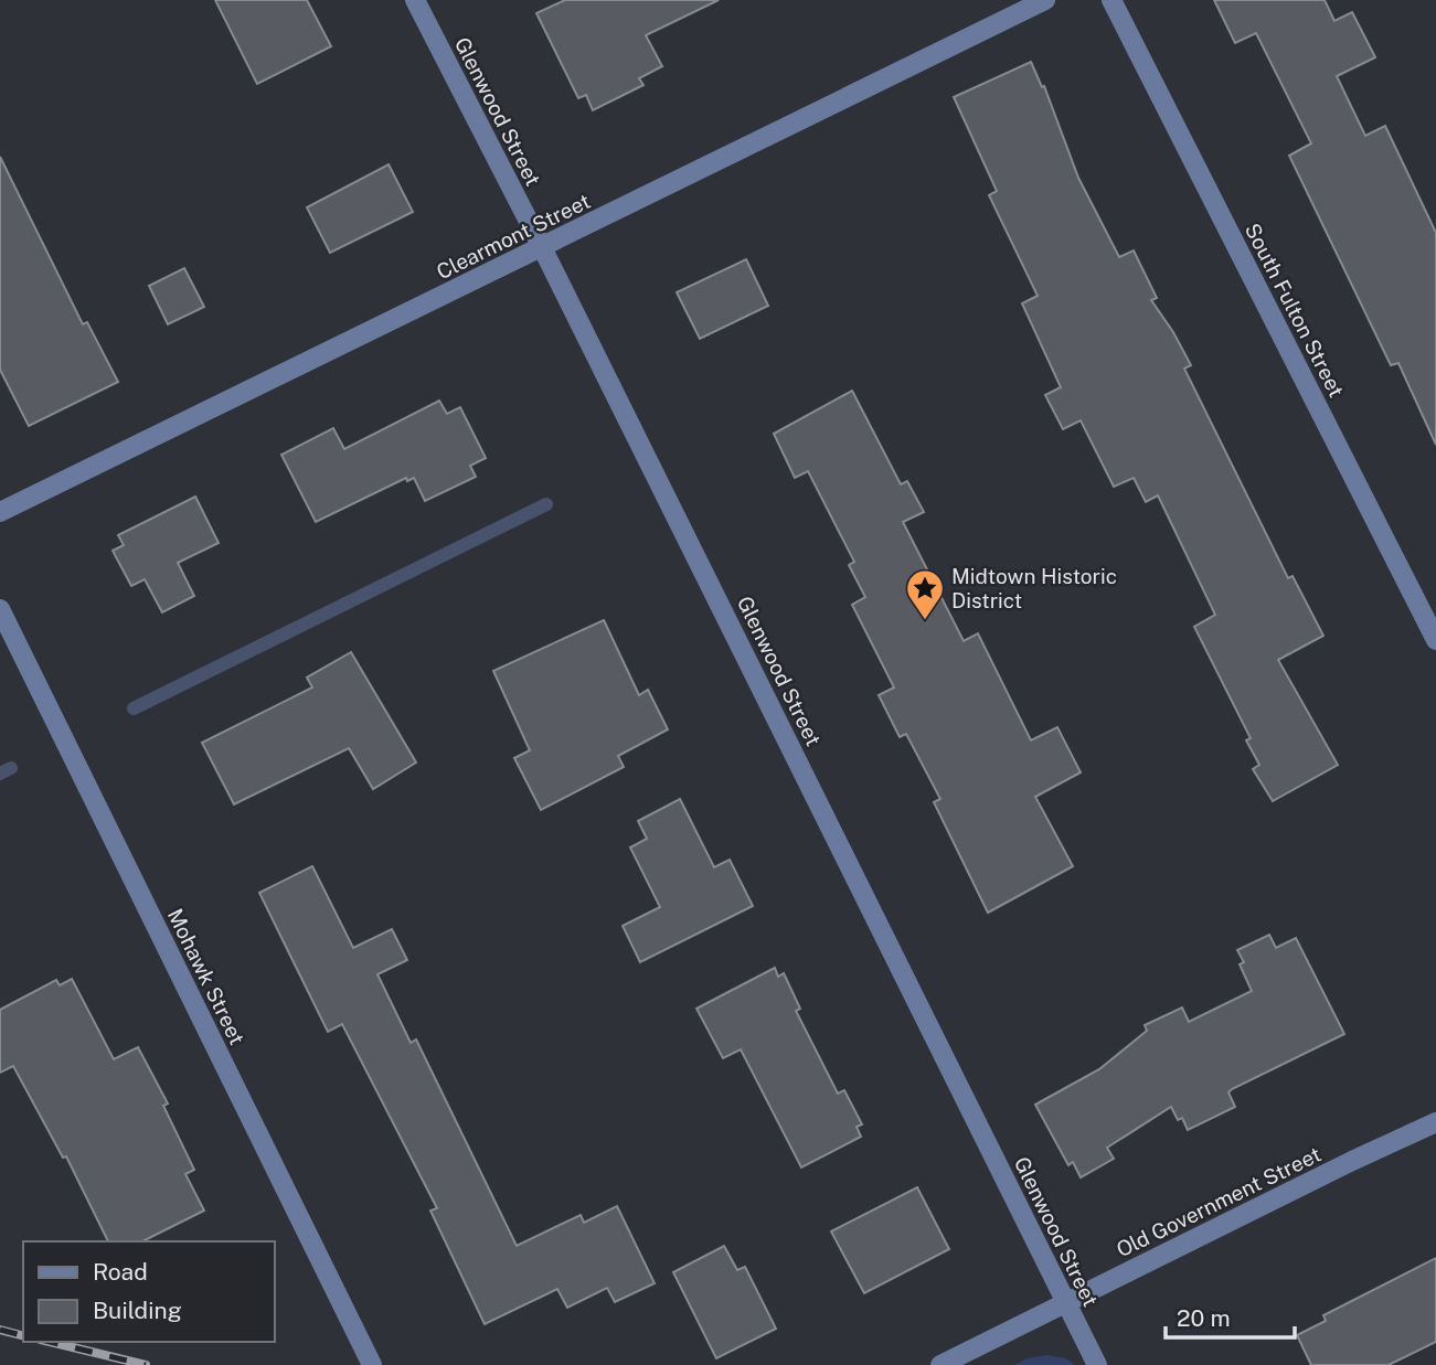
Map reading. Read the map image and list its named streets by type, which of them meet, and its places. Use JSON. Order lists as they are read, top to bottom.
{
  "streets": {
    "street": [
      "Glenwood Street",
      "Clearmont Street",
      "South Fulton Street",
      "Mohawk Street",
      "Old Government Street"
    ]
  },
  "crossings": [
    ["Glenwood Street", "Clearmont Street"],
    ["Glenwood Street", "Old Government Street"]
  ],
  "places": {
    "place": ["Midtown Historic District"]
  },
  "legend": ["Road", "Building"],
  "scale_bar": "20 m"
}
